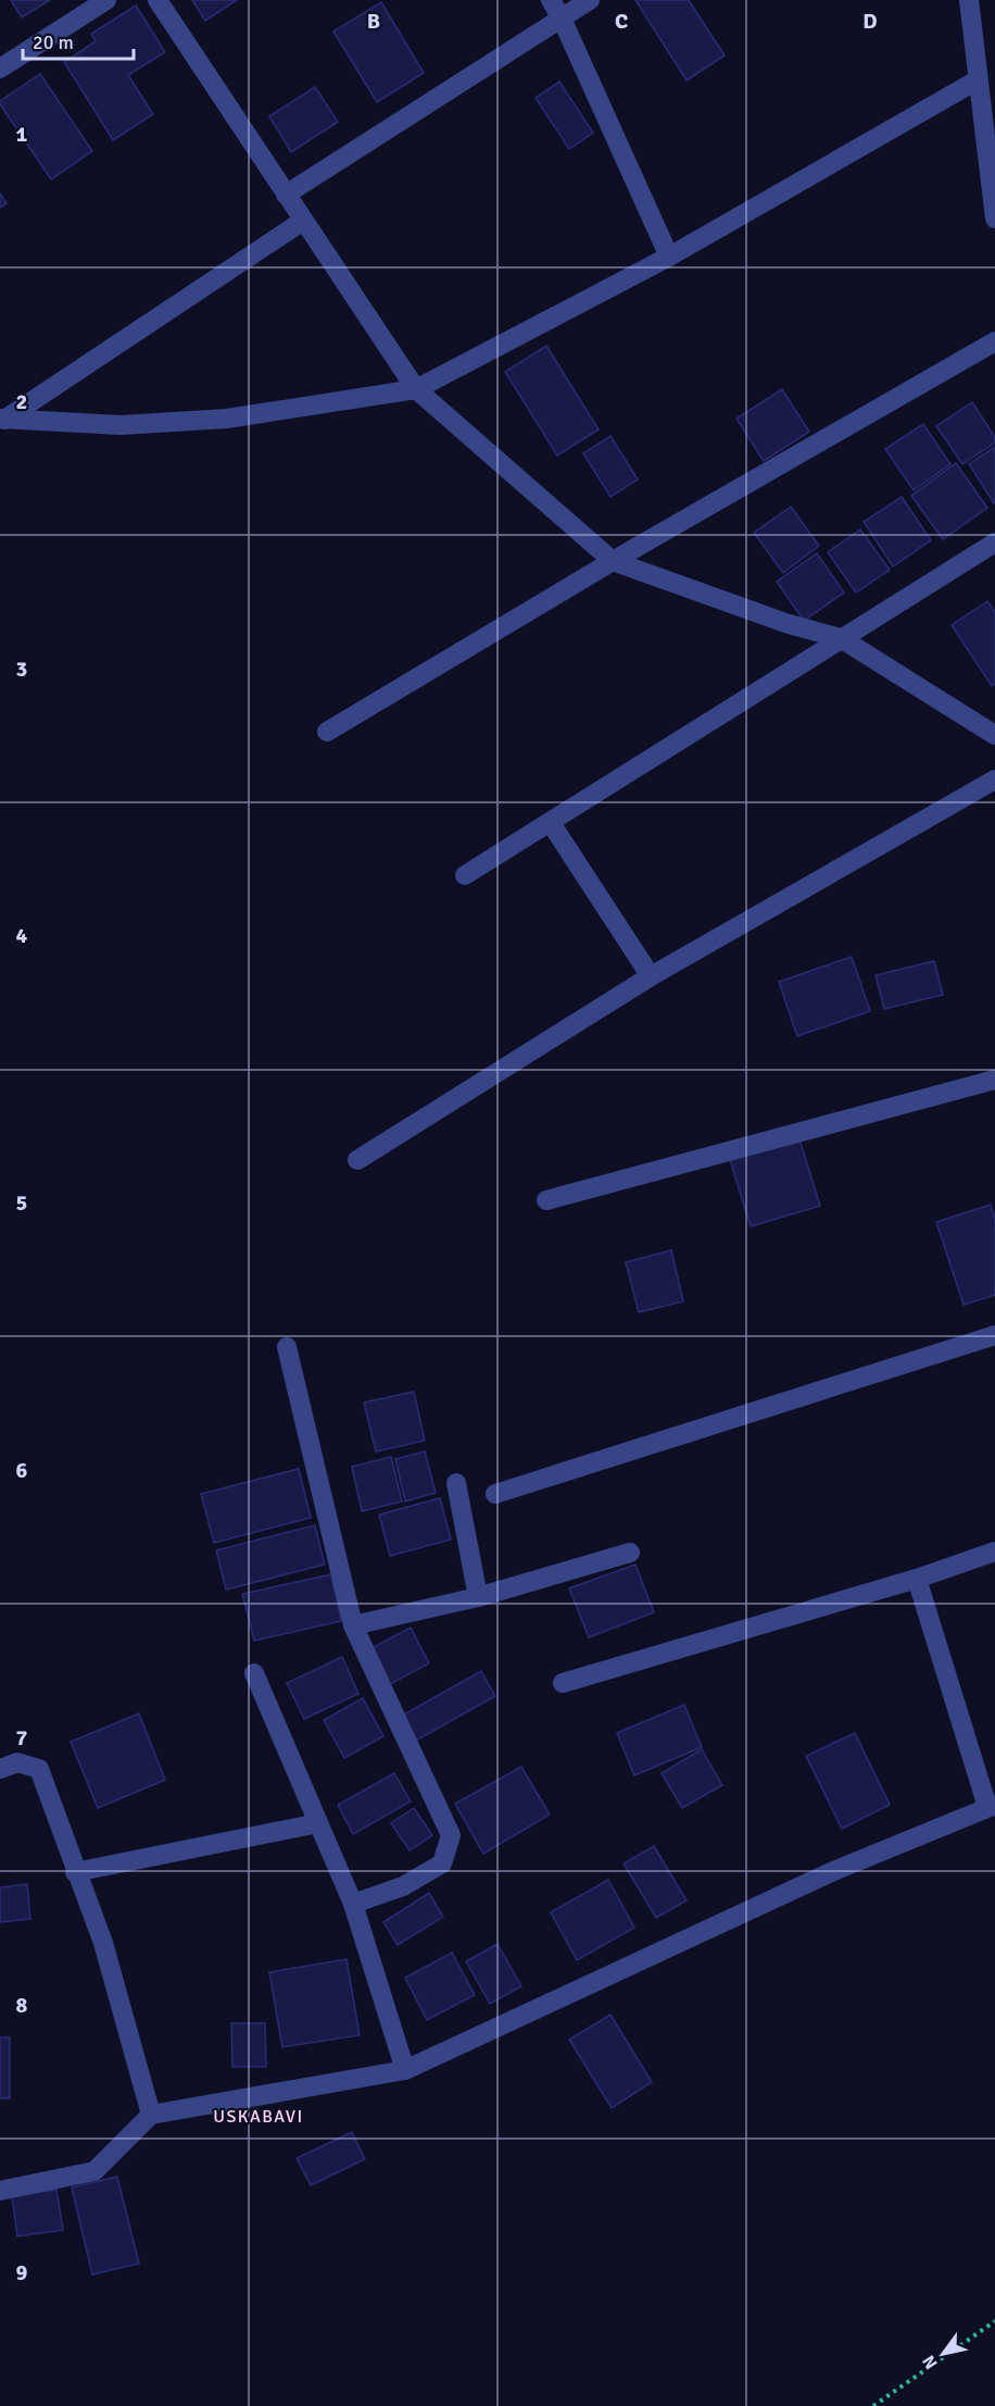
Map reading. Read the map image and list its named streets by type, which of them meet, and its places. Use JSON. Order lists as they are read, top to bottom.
{
  "districts": ["USKABAVI"],
  "scale_bar": "20 m",
  "north": "bottom left",
  "grid": {
    "columns": ["B", "C", "D"],
    "rows": [
      "1",
      "2",
      "3",
      "4",
      "5",
      "6",
      "7",
      "8",
      "9"
    ]
  }
}
